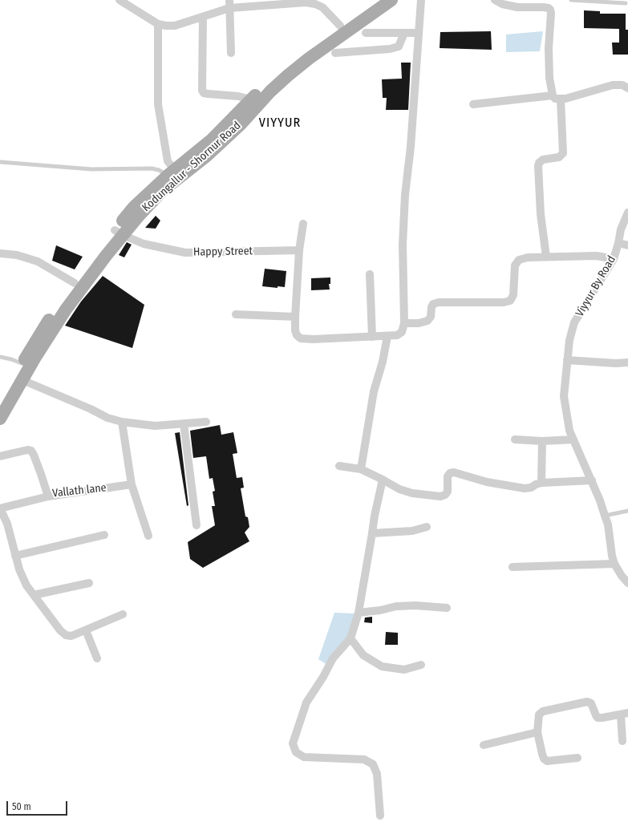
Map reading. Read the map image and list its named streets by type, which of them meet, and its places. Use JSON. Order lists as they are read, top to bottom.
{
  "streets": {
    "main road": ["Kodungallur - Shornur Road"],
    "street": ["Happy Street", "Viyyur By Road", "Vallath lane"]
  },
  "crossings": [
    ["Kodungallur - Shornur Road", "Happy Street"]
  ],
  "districts": ["VIYYUR"],
  "scale_bar": "50 m"
}
